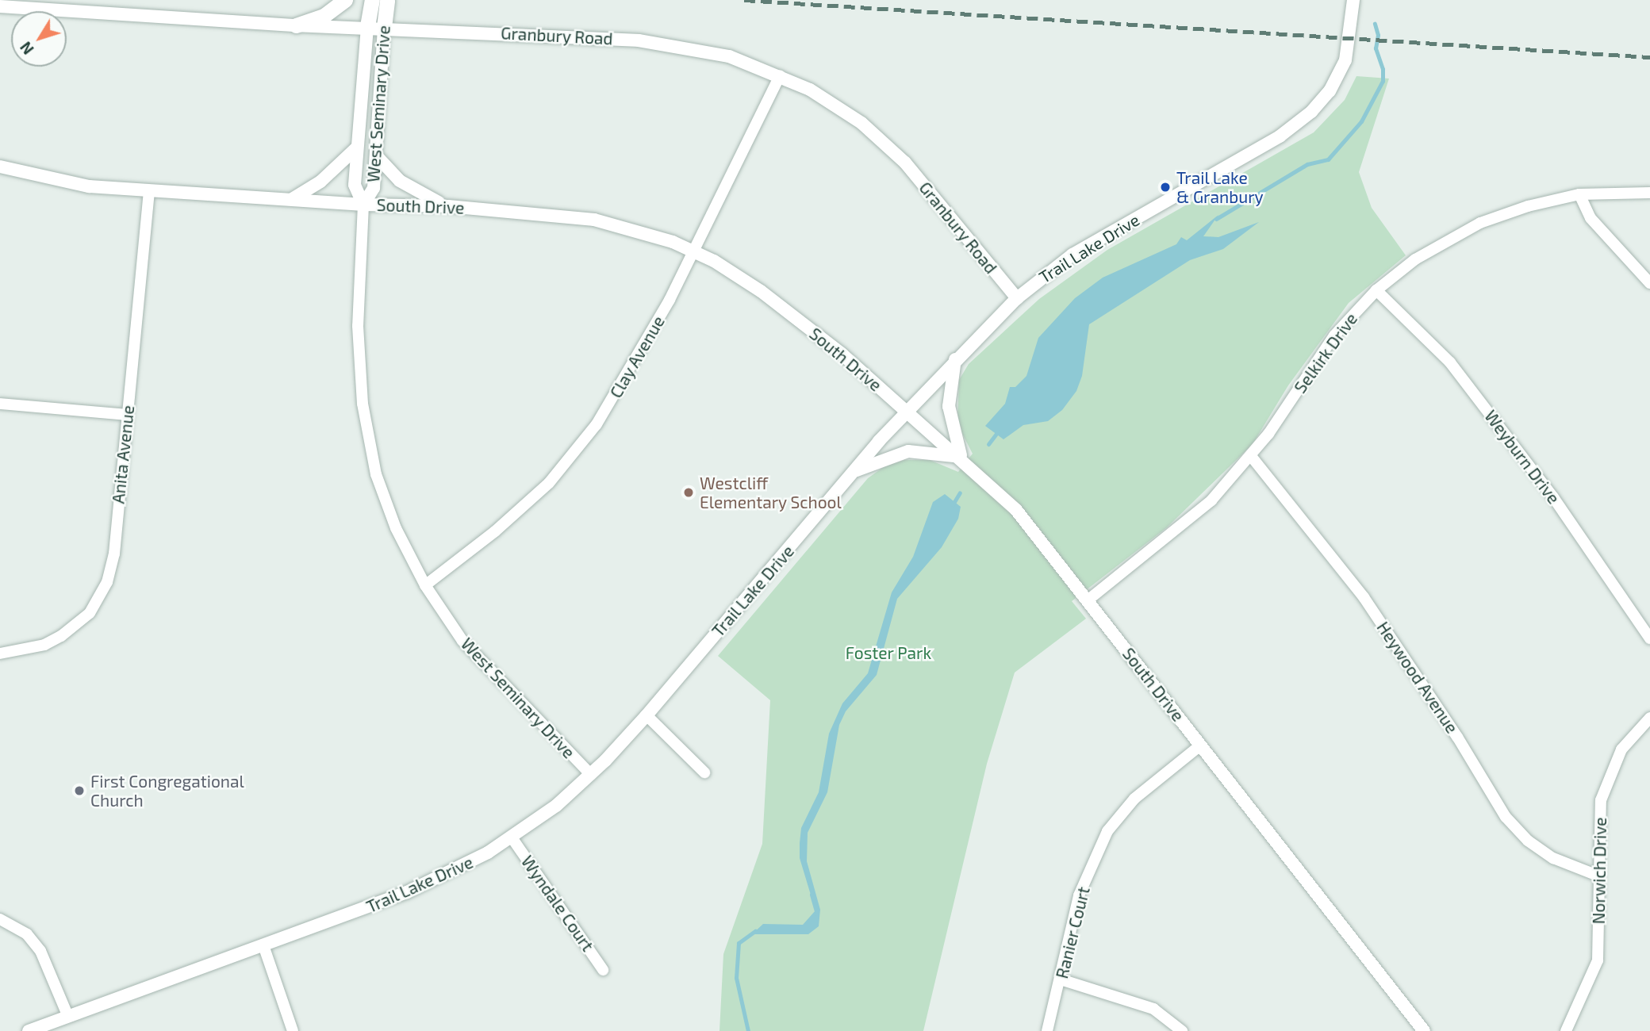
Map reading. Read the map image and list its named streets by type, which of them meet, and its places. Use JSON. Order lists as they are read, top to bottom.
{
  "streets": {
    "main road": ["West Seminary Drive"],
    "street": [
      "Granbury Road",
      "South Drive",
      "Trail Lake Drive",
      "Selkirk Drive",
      "Clay Avenue",
      "Anita Avenue",
      "Weyburn Drive",
      "Heywood Avenue",
      "Norwich Drive",
      "Wyndale Court",
      "Ranier Court"
    ]
  },
  "crossings": [
    ["Granbury Road", "West Seminary Drive"],
    ["Granbury Road", "Trail Lake Drive"],
    ["Granbury Road", "Clay Avenue"],
    ["West Seminary Drive", "South Drive"],
    ["West Seminary Drive", "Trail Lake Drive"],
    ["West Seminary Drive", "Clay Avenue"],
    ["South Drive", "Trail Lake Drive"],
    ["South Drive", "Selkirk Drive"],
    ["South Drive", "Clay Avenue"],
    ["South Drive", "Anita Avenue"],
    ["South Drive", "Ranier Court"],
    ["Trail Lake Drive", "Wyndale Court"],
    ["Selkirk Drive", "Weyburn Drive"],
    ["Selkirk Drive", "Heywood Avenue"],
    ["Heywood Avenue", "Norwich Drive"]
  ],
  "parks": ["Foster Park"],
  "places": ["Trail Lake & Granbury", "Westcliff Elementary School", "First Congregational Church"],
  "north": "bottom left"
}
